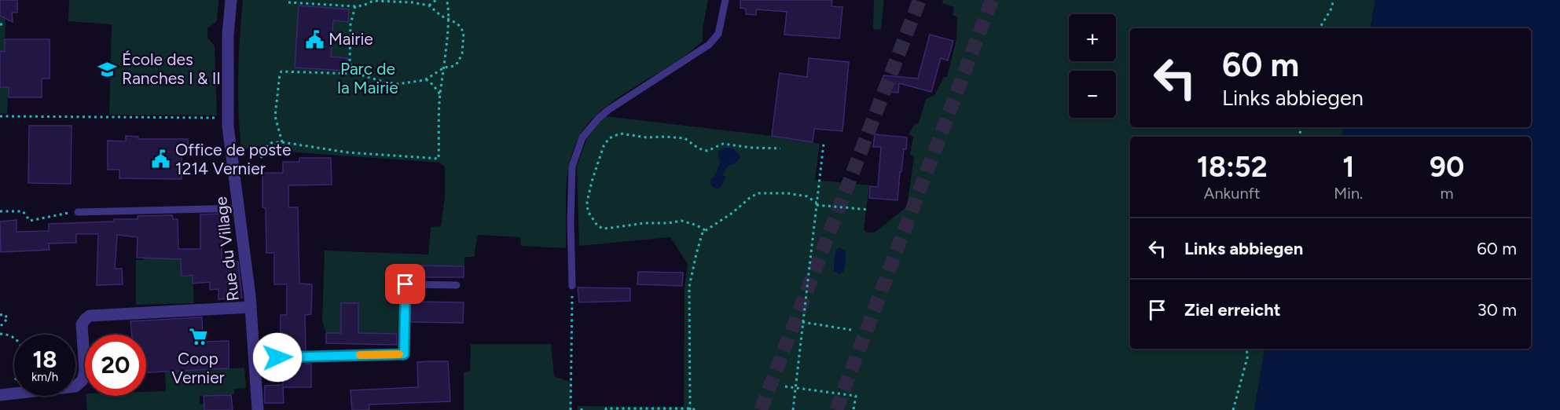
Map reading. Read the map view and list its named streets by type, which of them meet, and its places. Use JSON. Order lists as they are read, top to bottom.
{
  "streets": {
    "street": ["Rue du Village"]
  },
  "parks": ["Parc de la Mairie"],
  "places": {
    "public building": ["Mairie", "Office de poste 1214 Vernier"],
    "school or university": ["École des Ranches I & II"],
    "supermarket": ["Coop Vernier"]
  },
  "page": {
    "map_buttons": ["+", "−"],
    "turn": ["60 m", "Links abbiegen"],
    "eta": [
      "18:52",
      "Ankunft",
      "1",
      "Min.",
      "90",
      "m"
    ],
    "list": [
      {
        "name": "Links abbiegen",
        "value": "60 m"
      },
      {
        "name": "Ziel erreicht",
        "value": "30 m"
      }
    ],
    "speed": "18 km/h",
    "limit": "20"
  }
}
